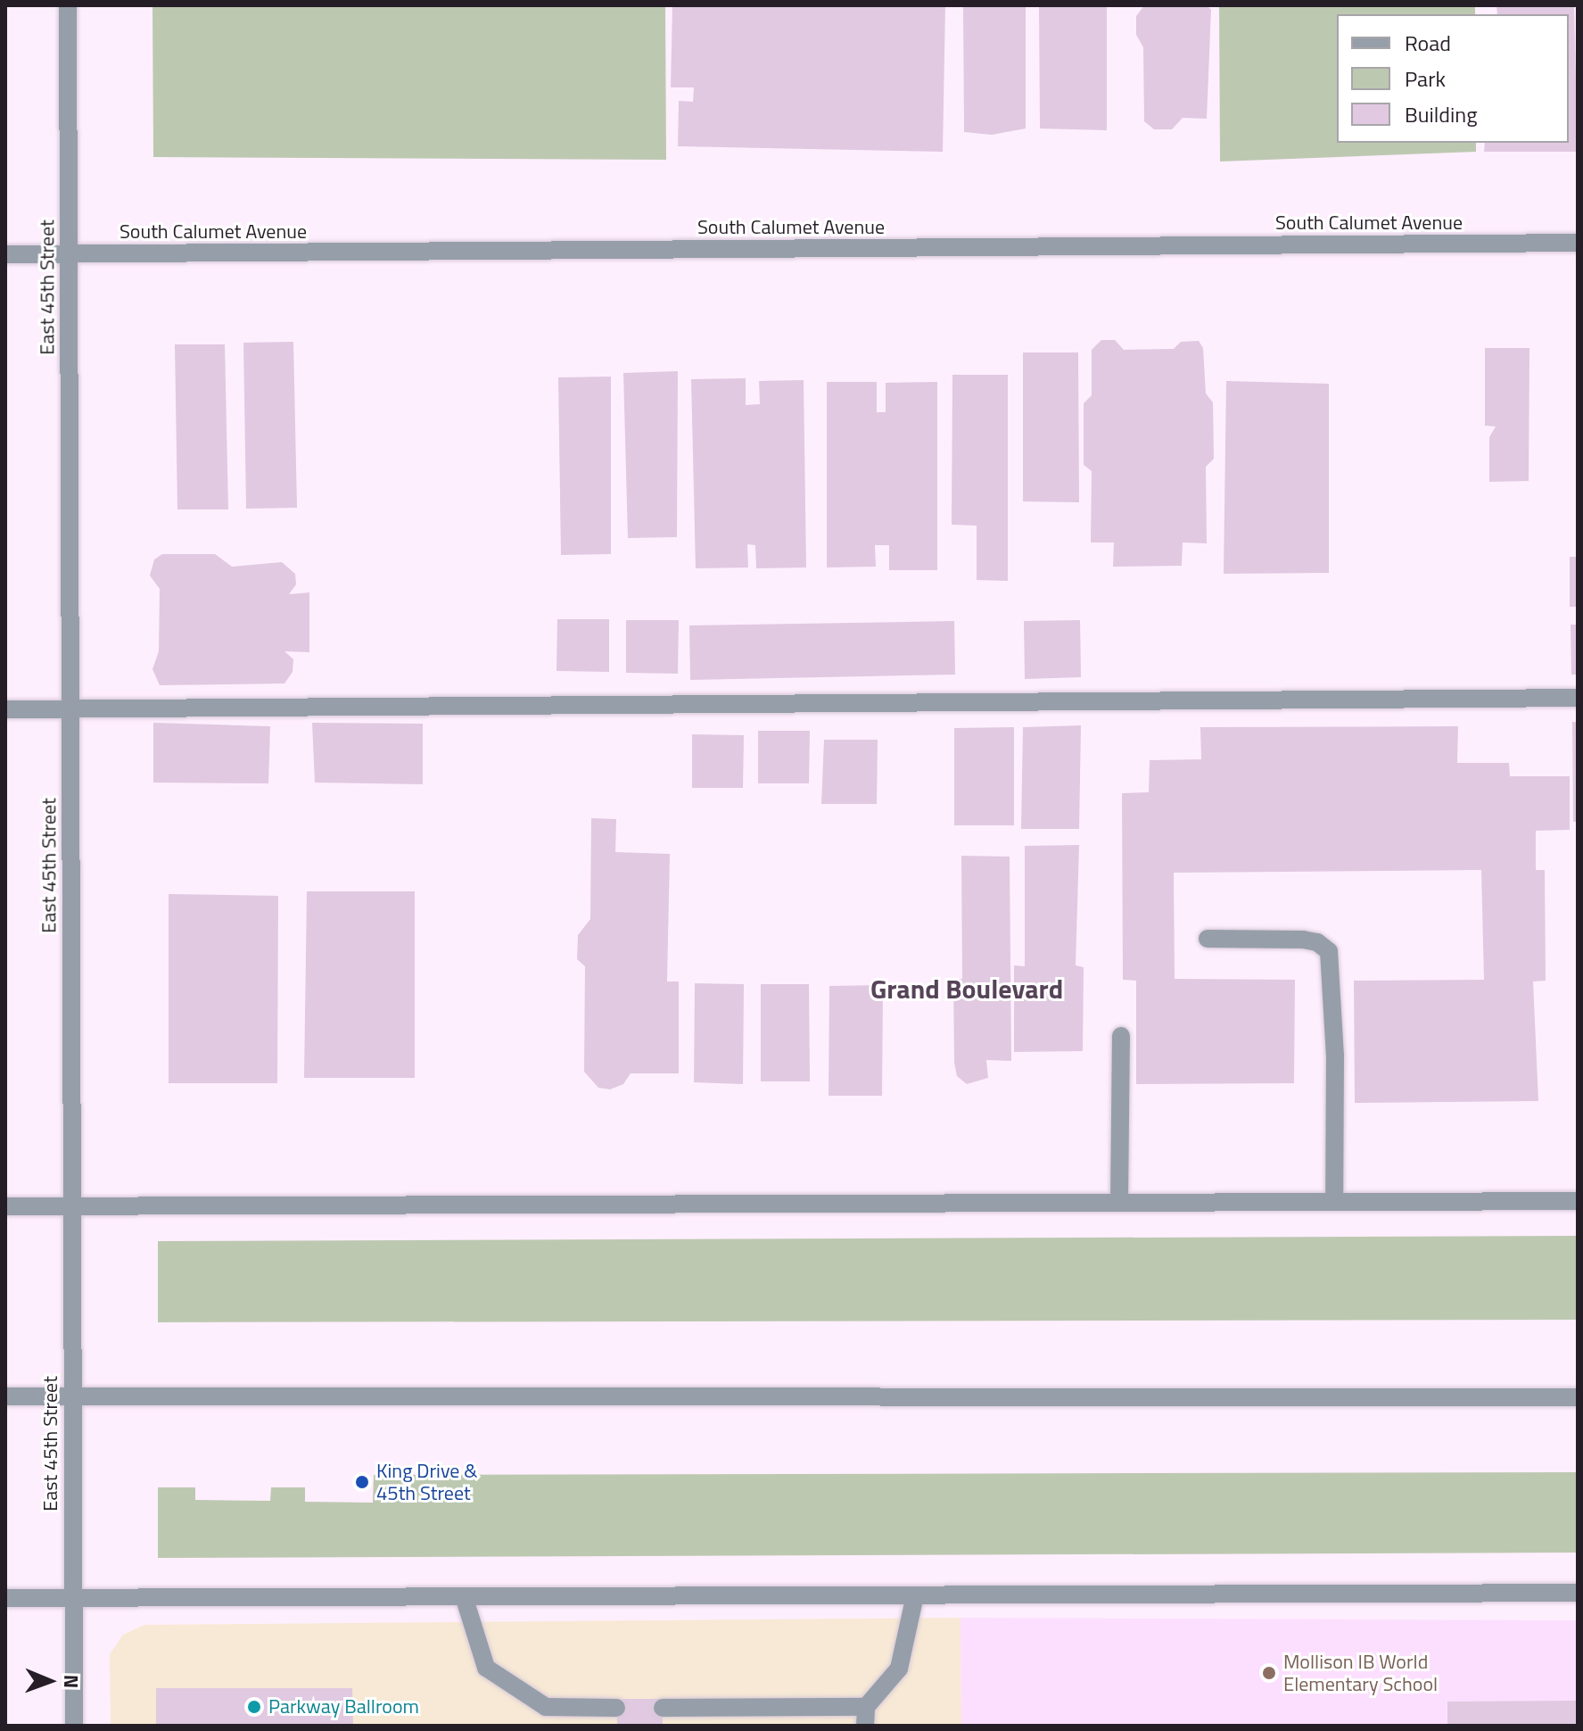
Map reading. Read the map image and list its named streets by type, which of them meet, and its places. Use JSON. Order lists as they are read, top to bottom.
{
  "streets": {
    "street": ["South Calumet Avenue", "East 45th Street"]
  },
  "crossings": [
    ["South Calumet Avenue", "East 45th Street"]
  ],
  "districts": ["Grand Boulevard"],
  "places": ["King Drive & 45th Street", "Mollison IB World Elementary School", "Parkway Ballroom"],
  "legend": ["Road", "Park", "Building"],
  "north": "right"
}
